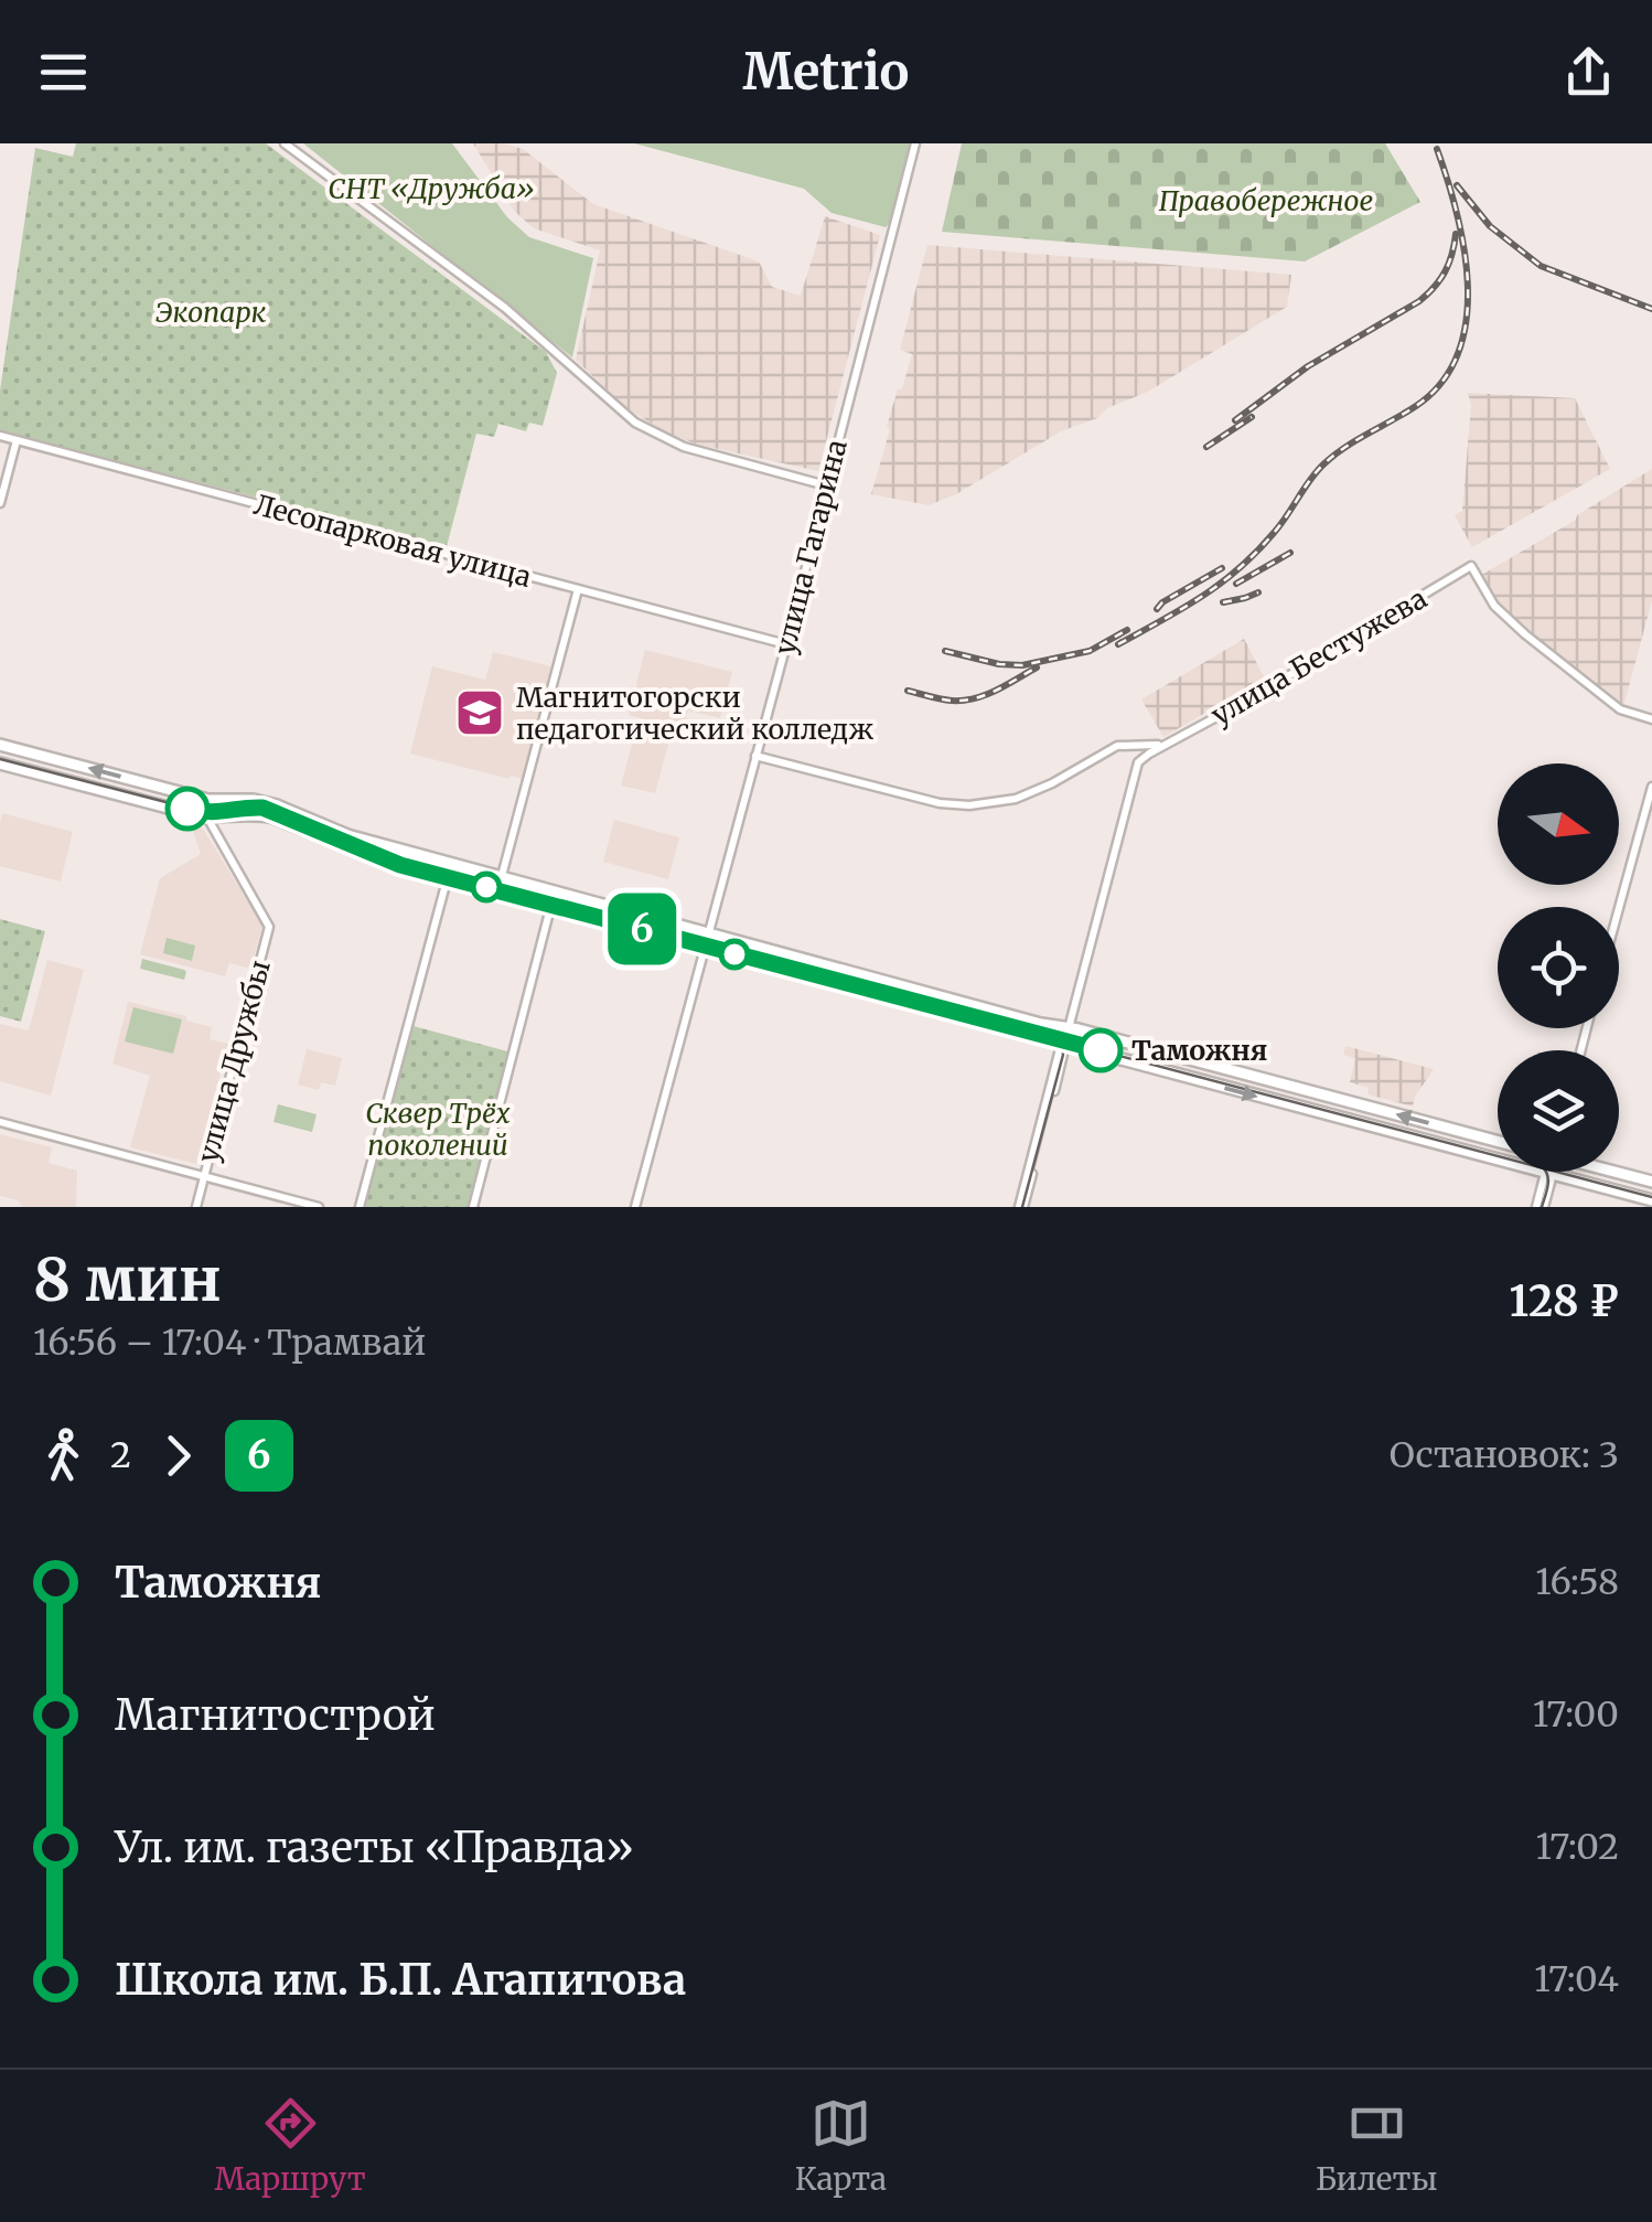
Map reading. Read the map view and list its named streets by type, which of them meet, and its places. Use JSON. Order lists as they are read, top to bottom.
{
  "streets": {
    "main road": [
      "Лесопарковая улица",
      "улица Гагарина",
      "улица Бестужева",
      "улица Дружбы"
    ]
  },
  "crossings": [
    ["Лесопарковая улица", "улица Гагарина"]
  ],
  "parks": [
    "СНТ «Дружба»",
    "Правобережное",
    "Экопарк",
    "Сквер Трёх поколений"
  ],
  "places": {
    "school or university": ["Магнитогорски педагогический колледж"],
    "other": ["Таможня"]
  },
  "lines": ["tram line 6"],
  "north": "right",
  "page": {
    "header": "Metrio",
    "on_map": "6",
    "heading": ["8 мин", "16:56 – 17:04 · Трамвай", "128 ₽"],
    "legs": ["2", "6", "Остановок: 3"],
    "list": [
      {
        "name": "Таможня",
        "value": "16:58"
      },
      {
        "name": "Магнитострой",
        "value": "17:00"
      },
      {
        "name": "Ул. им. газеты «Правда»",
        "value": "17:02"
      },
      {
        "name": "Школа им. Б.П. Агапитова",
        "value": "17:04"
      }
    ],
    "tabs": ["Маршрут", "Карта", "Билеты"]
  }
}
